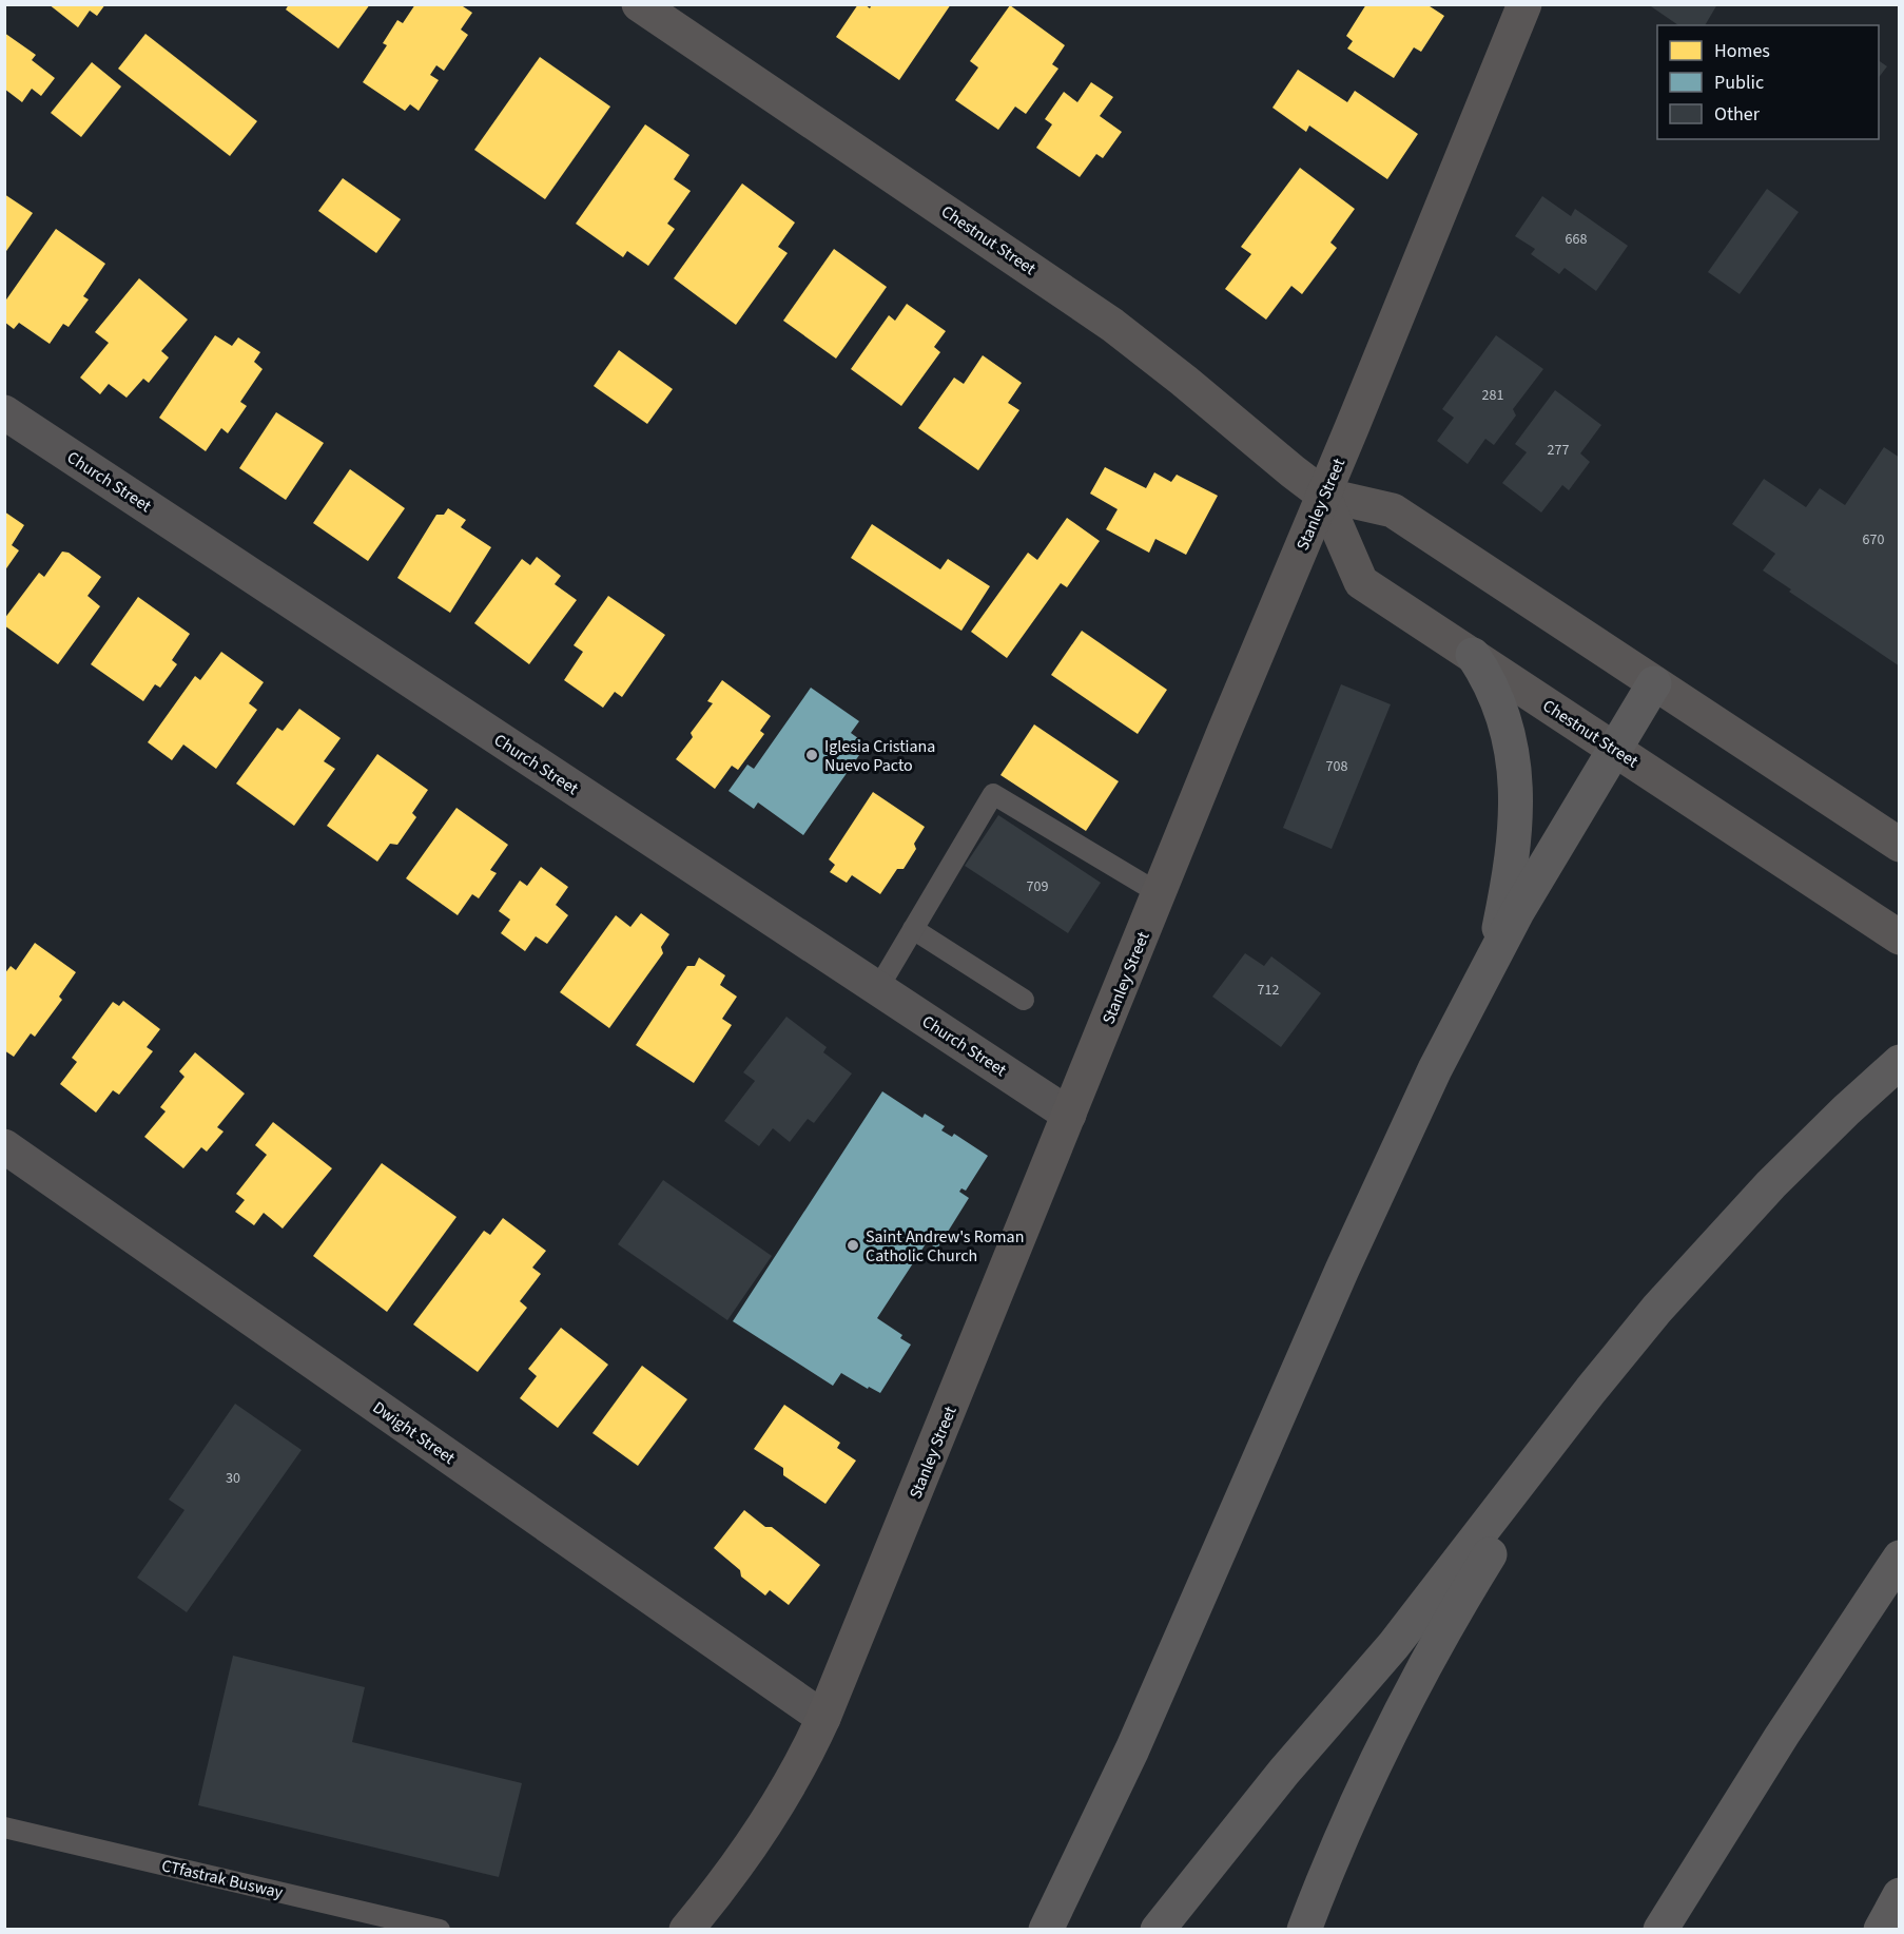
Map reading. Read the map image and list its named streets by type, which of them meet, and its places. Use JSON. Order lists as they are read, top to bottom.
{
  "streets": {
    "street": [
      "Chestnut Street",
      "Church Street",
      "Stanley Street",
      "Dwight Street"
    ],
    "lane": ["CTfastrak Busway"]
  },
  "crossings": [
    ["Chestnut Street", "Stanley Street"],
    ["Church Street", "Stanley Street"],
    ["Stanley Street", "Dwight Street"]
  ],
  "places": ["Iglesia Cristiana Nuevo Pacto", "Saint Andrew's Roman Catholic Church"],
  "house_numbers": [
    "668",
    "281",
    "277",
    "670",
    "708",
    "709",
    "712",
    "30"
  ],
  "legend": ["Homes", "Public", "Other"]
}
